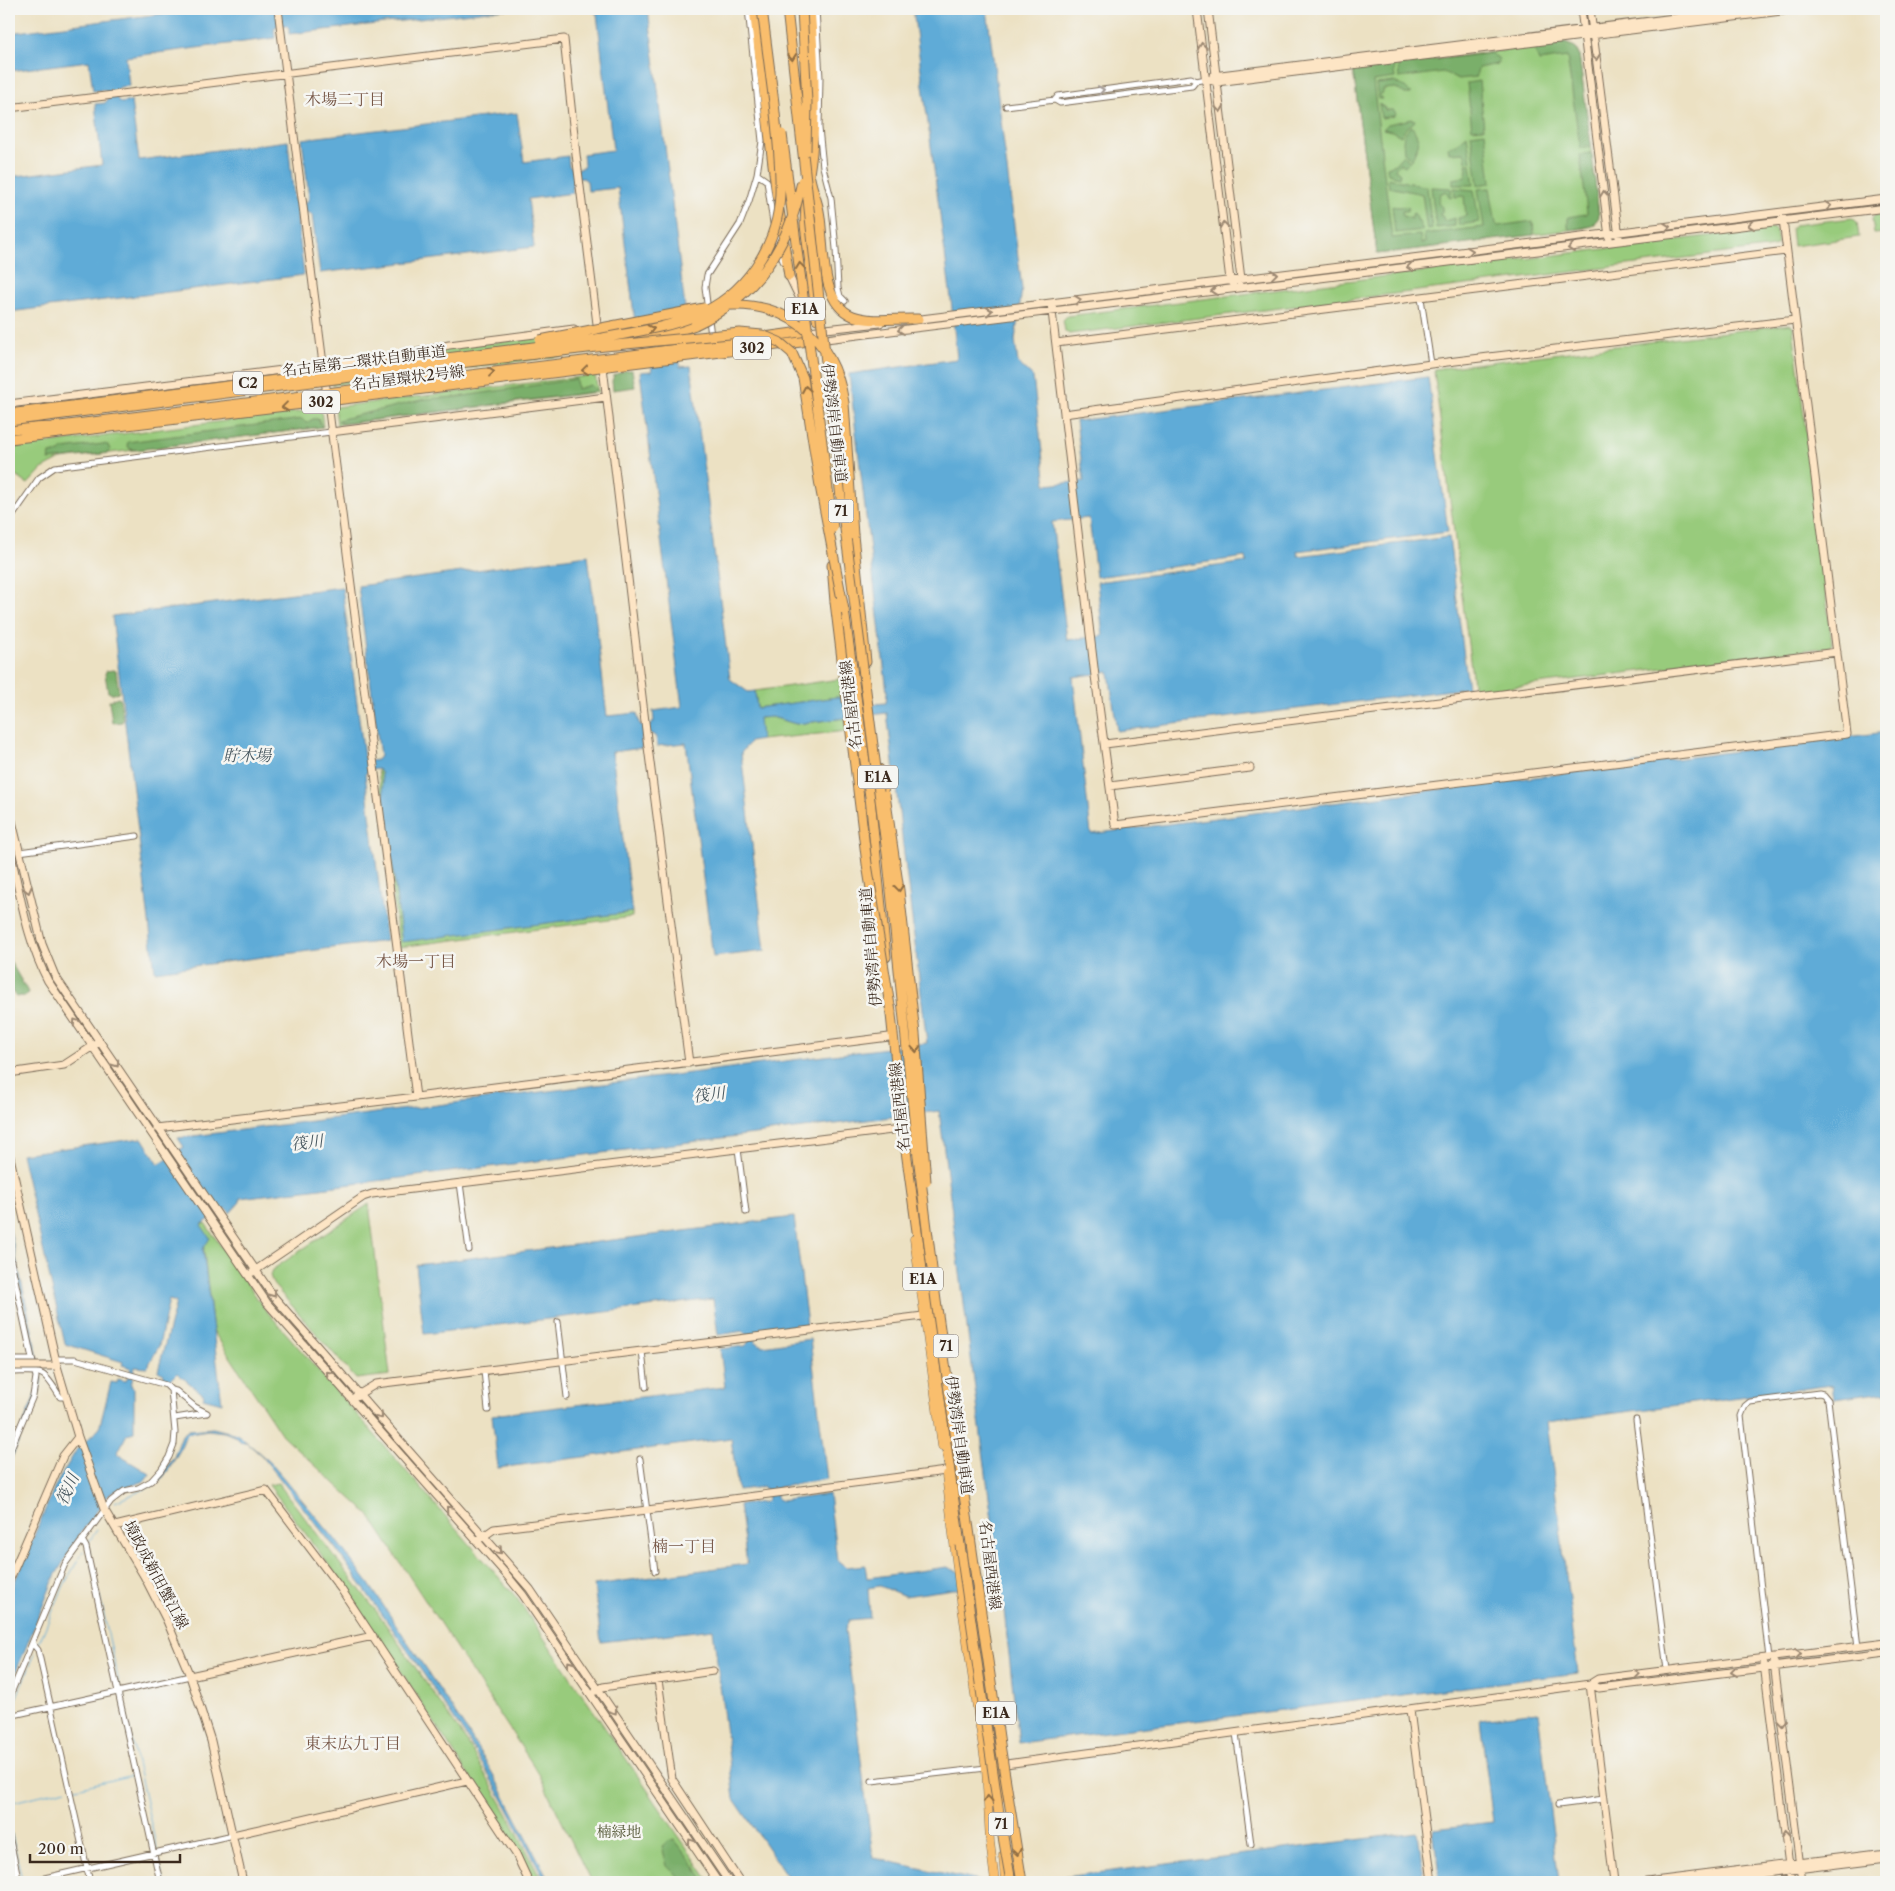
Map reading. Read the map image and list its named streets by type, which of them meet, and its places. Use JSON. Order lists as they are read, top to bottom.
{
  "streets": {
    "highway": [
      "E1A",
      "302",
      "名古屋第二環状自動車道",
      "名古屋環状2号線",
      "C2",
      "伊勢湾岸自動車道"
    ],
    "main road": ["71", "名古屋西港線"],
    "street": ["境政成新田蟹江線"]
  },
  "crossings": [
    ["名古屋環状2号線", "名古屋西港線"],
    ["伊勢湾岸自動車道", "名古屋西港線"]
  ],
  "districts": [
    "木場二丁目",
    "木場一丁目",
    "楠一丁目",
    "東末広九丁目"
  ],
  "water": ["貯木場", "筏川"],
  "parks": ["楠緑地"],
  "scale_bar": "200 m"
}
